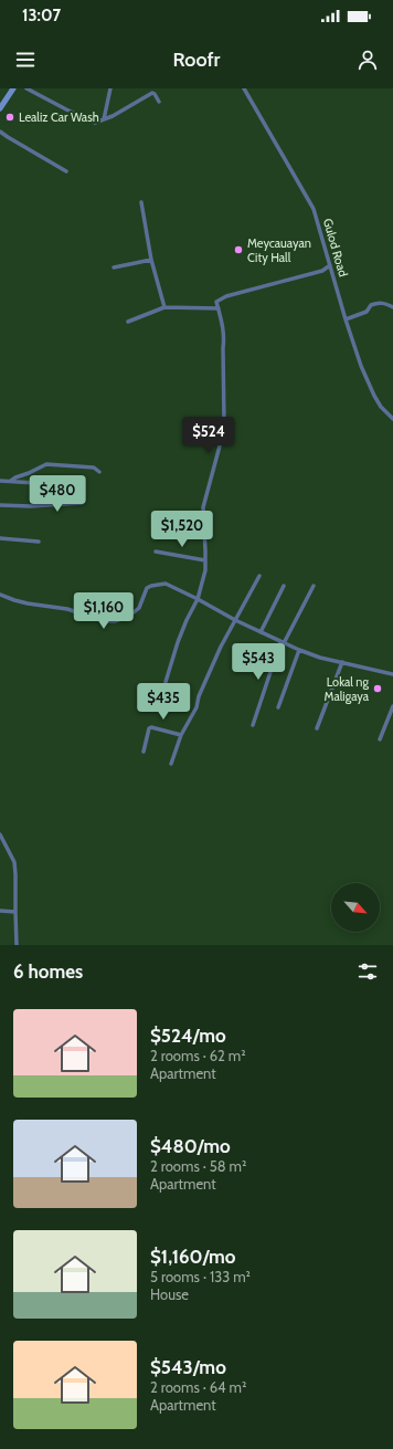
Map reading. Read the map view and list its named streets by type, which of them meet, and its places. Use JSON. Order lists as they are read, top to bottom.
{
  "streets": {
    "street": ["Gulod Road"]
  },
  "places": ["Lealiz Car Wash", "Meycauayan City Hall", "Lokal ng Maligaya"],
  "north": "bottom right",
  "page": {
    "status": "13:07",
    "header": "Roofr",
    "price": [
      "$524",
      "$480",
      "$1,520",
      "$1,160",
      "$543",
      "$435"
    ],
    "heading": "6 homes",
    "list": [
      {
        "name": "$524/mo",
        "note": "2 rooms · 62 m² · Apartment"
      },
      {
        "name": "$480/mo",
        "note": "2 rooms · 58 m² · Apartment"
      },
      {
        "name": "$1,160/mo",
        "note": "5 rooms · 133 m² · House"
      },
      {
        "name": "$543/mo",
        "note": "2 rooms · 64 m² · Apartment"
      }
    ]
  }
}
